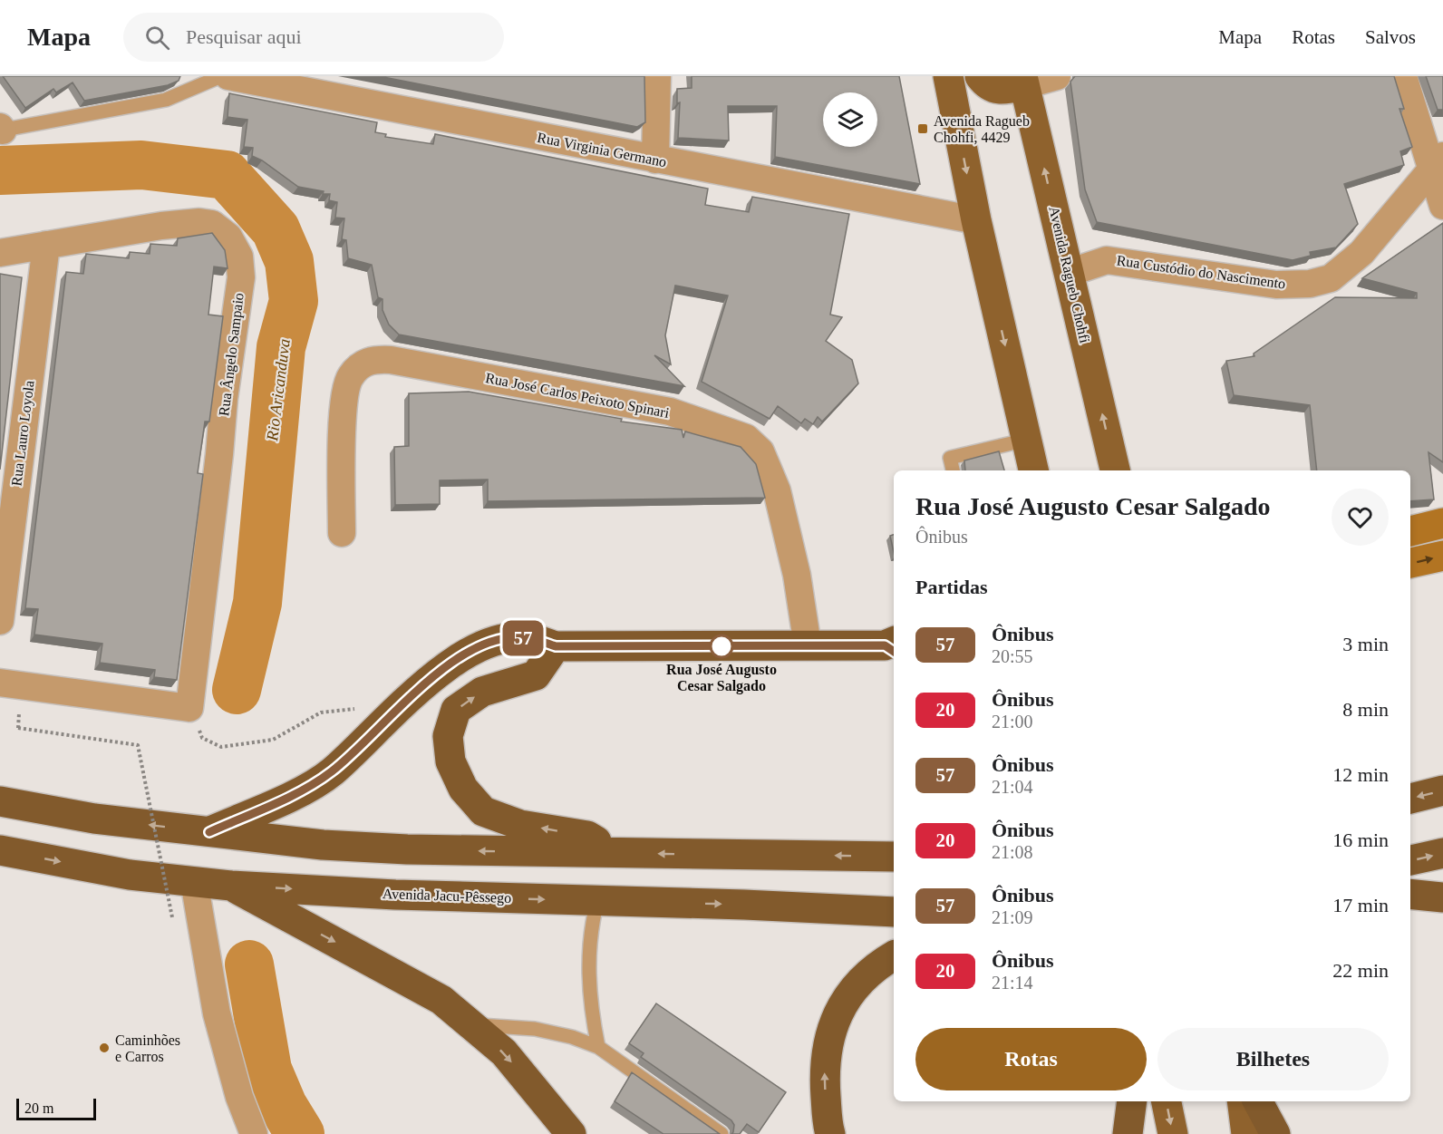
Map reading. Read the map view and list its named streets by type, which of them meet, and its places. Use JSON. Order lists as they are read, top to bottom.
{
  "streets": {
    "highway": ["Avenida Jacu-Pêssego"],
    "main road": ["Avenida Ragueb Chohfi"],
    "street": [
      "Rua Virginia Germano",
      "Rua Custódio do Nascimento",
      "Rua Ângelo Sampaio",
      "Rua José Carlos Peixoto Spinari",
      "Rua Lauro Loyola"
    ]
  },
  "crossings": [
    ["Rua Custódio do Nascimento", "Avenida Ragueb Chohfi"],
    ["Rua Ângelo Sampaio", "Rua Lauro Loyola"]
  ],
  "water": ["Rio Aricanduva"],
  "places": {
    "transit": ["Avenida Ragueb Chohfi, 4429"],
    "other": ["Rua José Augusto Cesar Salgado", "Caminhões e Carros"]
  },
  "lines": ["bus line 57"],
  "scale_bar": "20 m",
  "page": {
    "header": "Mapa",
    "search": "Pesquisar aqui",
    "nav": ["Mapa", "Rotas", "Salvos"],
    "on_map": "57",
    "heading": [
      ["Rua José Augusto Cesar Salgado", "Ônibus"],
      "Partidas"
    ],
    "list": [
      {
        "mark": "57",
        "name": "Ônibus",
        "note": "20:55",
        "value": "3 min"
      },
      {
        "mark": "20",
        "name": "Ônibus",
        "note": "21:00",
        "value": "8 min"
      },
      {
        "mark": "57",
        "name": "Ônibus",
        "note": "21:04",
        "value": "12 min"
      },
      {
        "mark": "20",
        "name": "Ônibus",
        "note": "21:08",
        "value": "16 min"
      },
      {
        "mark": "57",
        "name": "Ônibus",
        "note": "21:09",
        "value": "17 min"
      },
      {
        "mark": "20",
        "name": "Ônibus",
        "note": "21:14",
        "value": "22 min"
      }
    ],
    "buttons": ["Rotas", "Bilhetes"],
    "scale": "20 m"
  }
}
